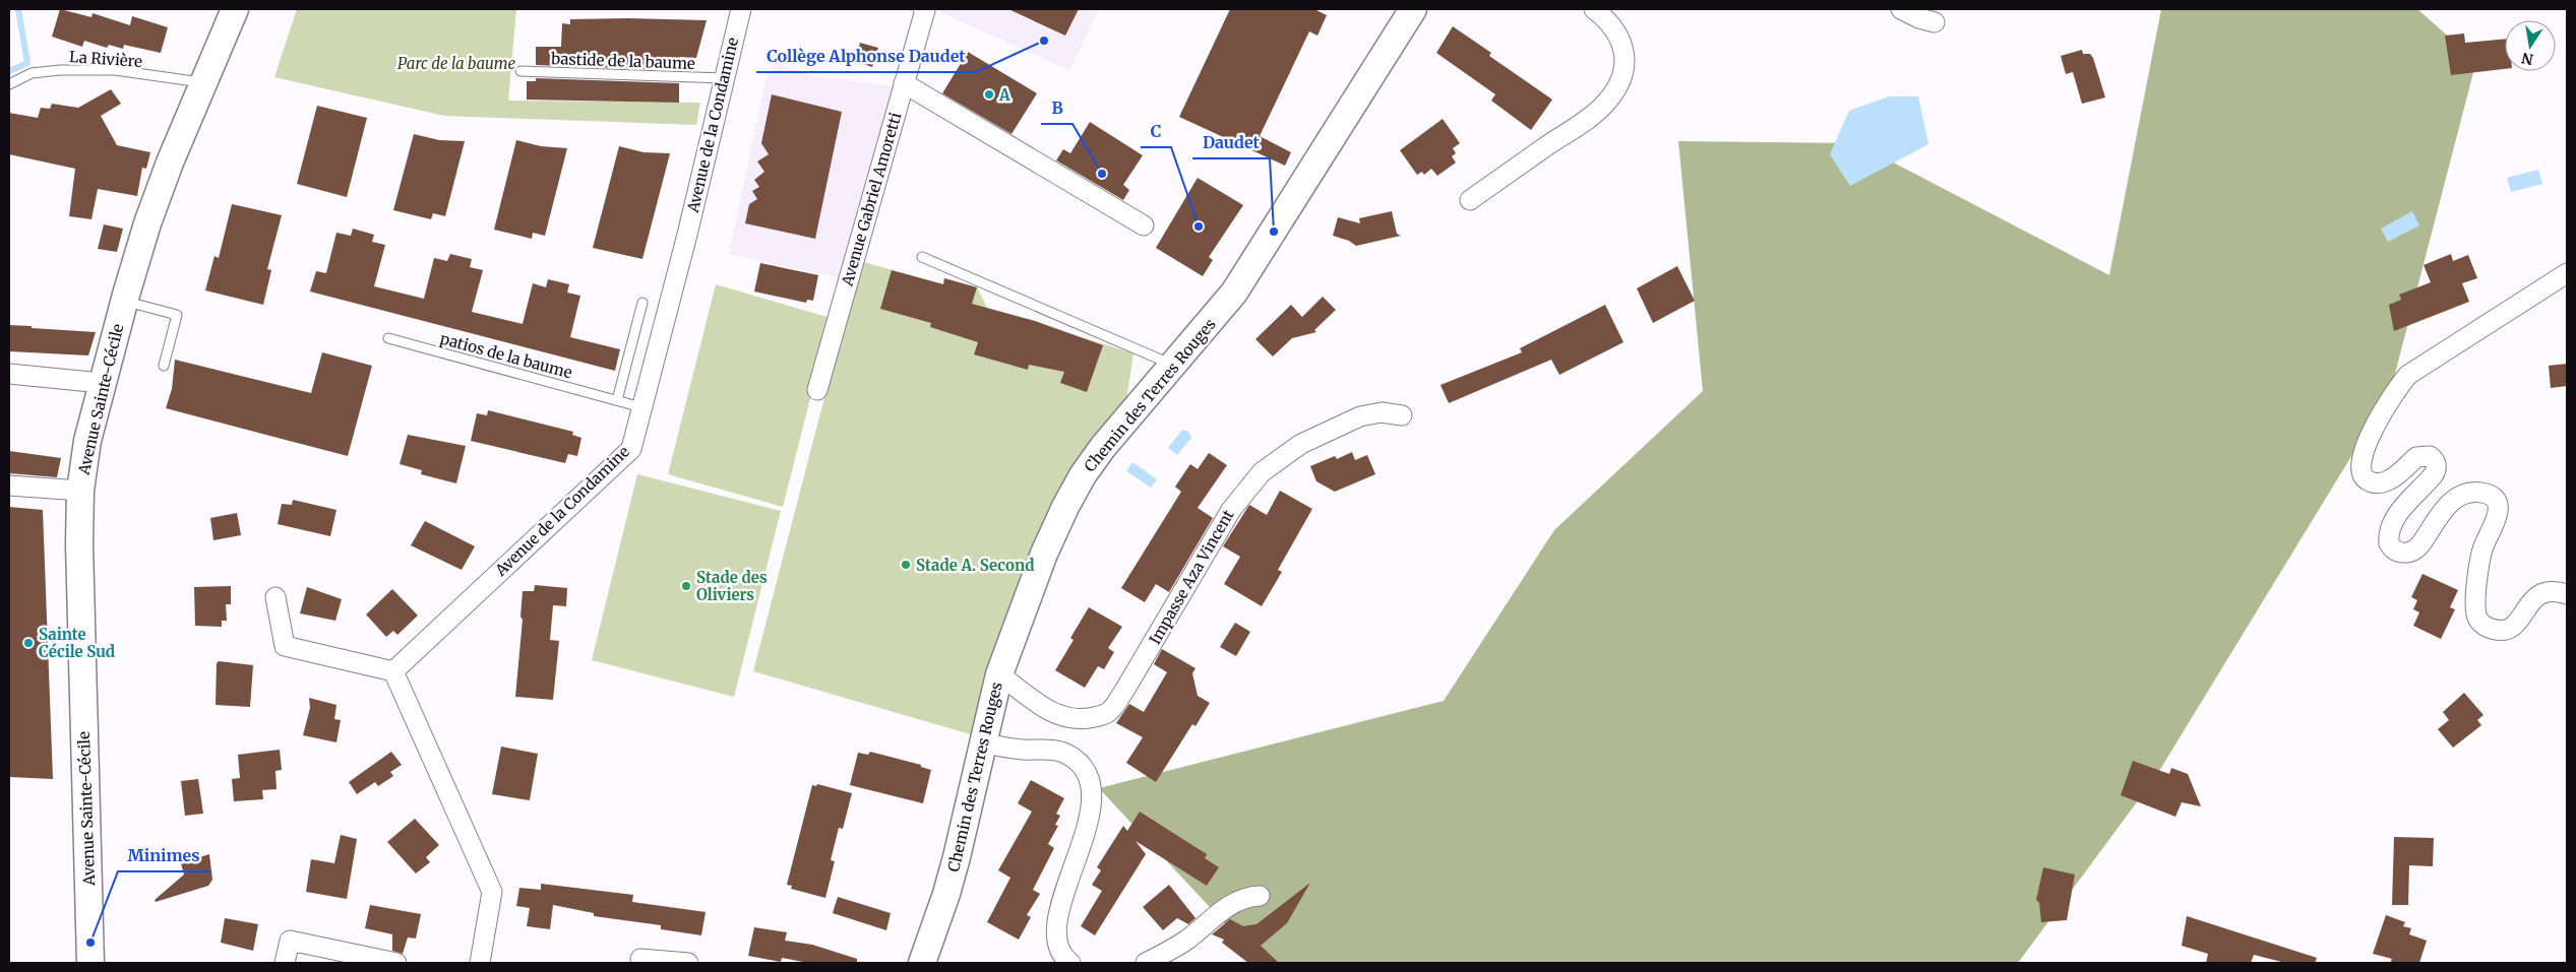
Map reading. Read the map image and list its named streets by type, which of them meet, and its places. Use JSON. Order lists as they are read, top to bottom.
{
  "streets": {
    "main road": ["Chemin des Terres Rouges", "Avenue Sainte-Cécile"],
    "street": ["Avenue de la Condamine", "Avenue Gabriel Amoretti", "Impasse Aza Vincent"],
    "lane": ["La Rivière", "bastide de la baume", "patios de la baume"]
  },
  "crossings": [
    ["La Rivière", "Avenue Sainte-Cécile"],
    ["bastide de la baume", "Avenue de la Condamine"],
    ["Avenue de la Condamine", "patios de la baume"],
    ["Chemin des Terres Rouges", "Impasse Aza Vincent"]
  ],
  "parks": ["Parc de la baume"],
  "places": [
    "Collège Alphonse Daudet",
    "A",
    "B",
    "C",
    "Daudet",
    "Stade A. Second",
    "Stade des Oliviers",
    "Sainte Cécile Sud",
    "Minimes"
  ],
  "north": "bottom"
}
